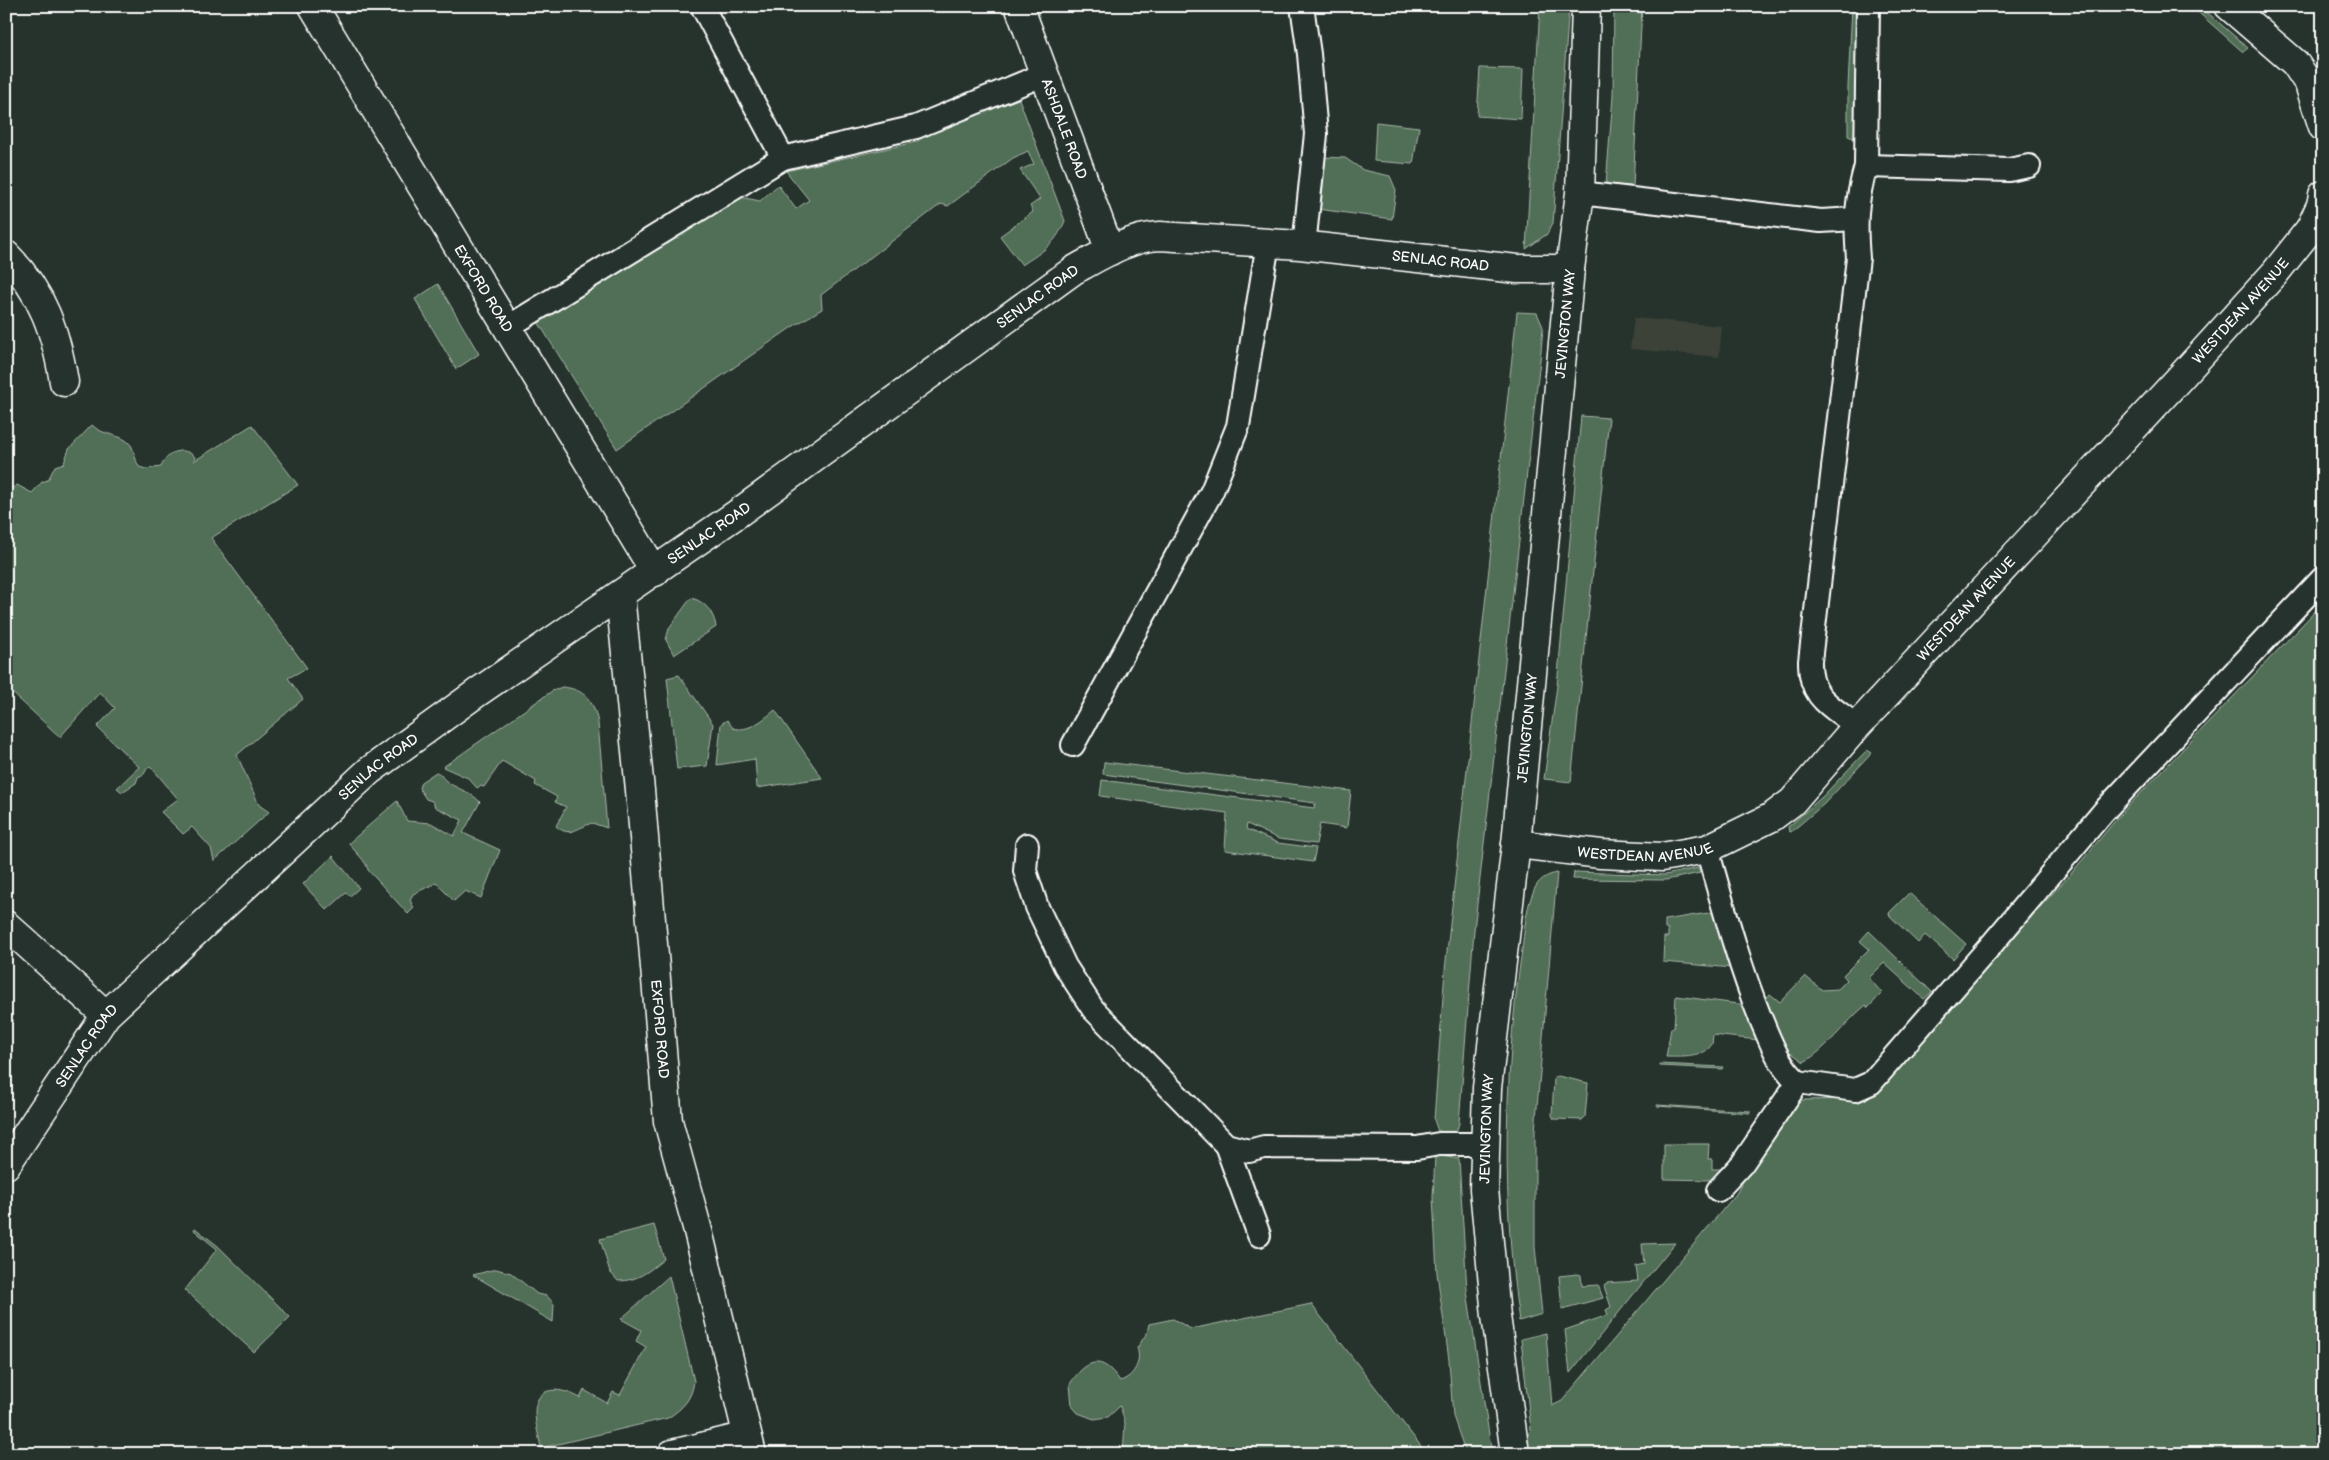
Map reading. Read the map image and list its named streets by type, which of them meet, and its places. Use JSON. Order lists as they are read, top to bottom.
{
  "streets": {
    "street": [
      "ASHDALE ROAD",
      "SENLAC ROAD",
      "EXFORD ROAD",
      "WESTDEAN AVENUE",
      "JEVINGTON WAY"
    ]
  },
  "crossings": [
    ["ASHDALE ROAD", "SENLAC ROAD"],
    ["SENLAC ROAD", "EXFORD ROAD"],
    ["SENLAC ROAD", "JEVINGTON WAY"],
    ["WESTDEAN AVENUE", "JEVINGTON WAY"]
  ]
}
